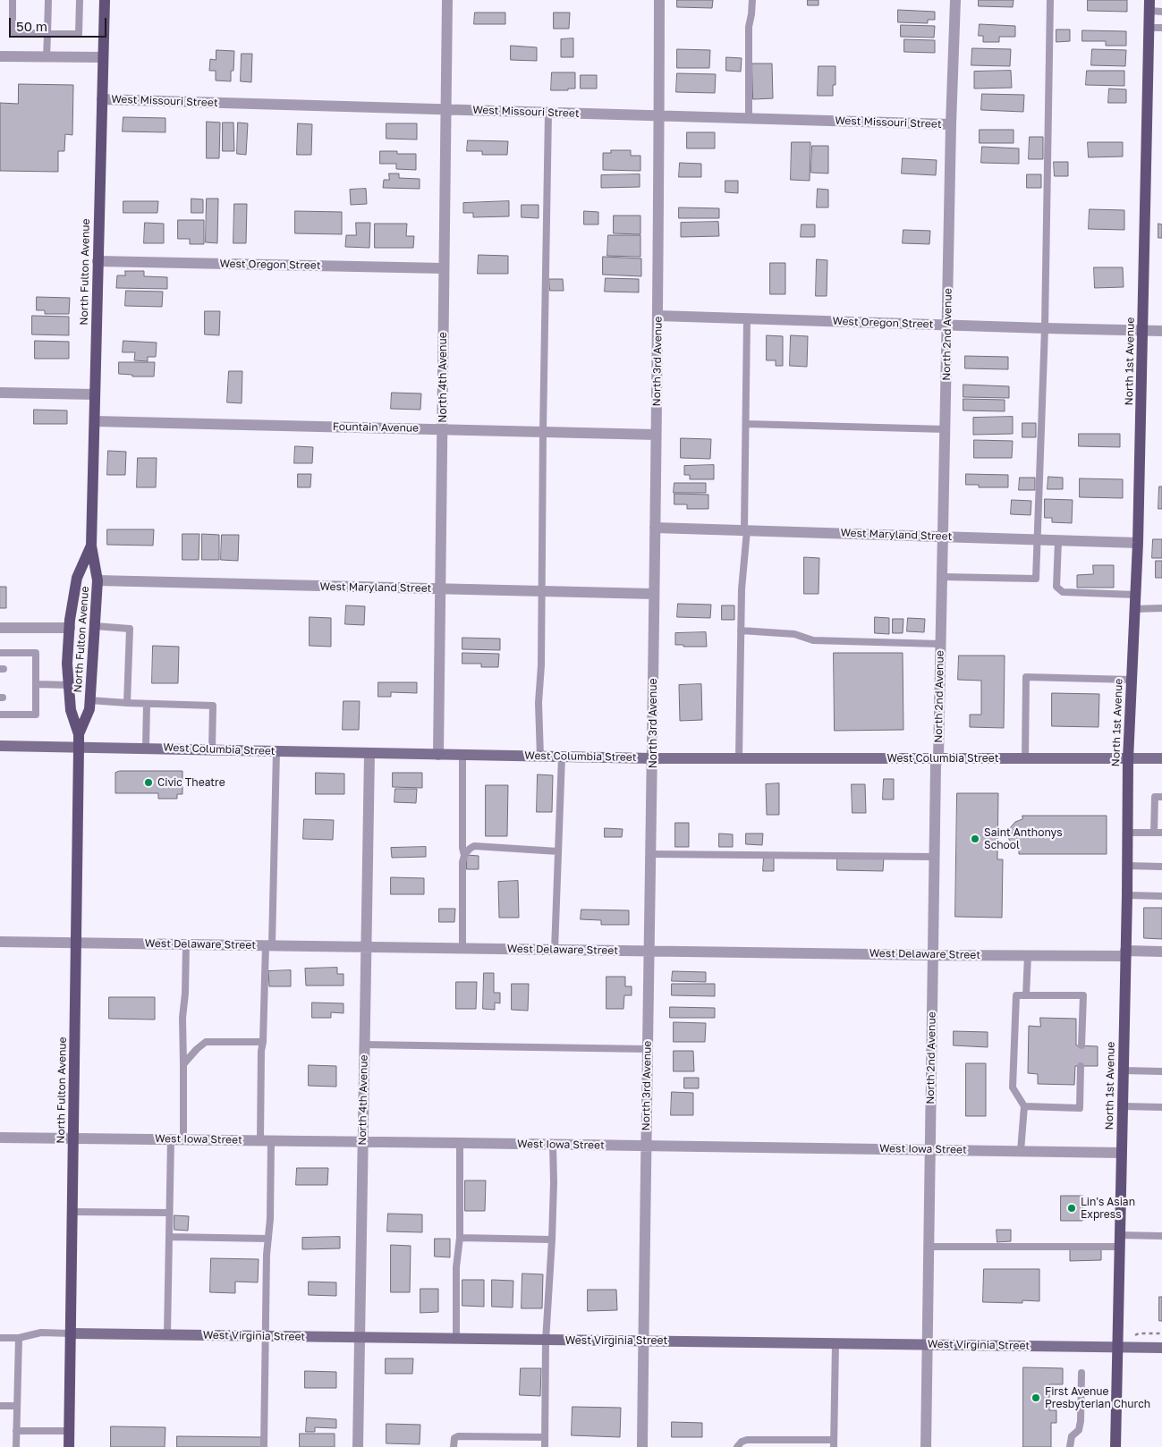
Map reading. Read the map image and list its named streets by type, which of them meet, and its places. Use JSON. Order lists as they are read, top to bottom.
{
  "streets": {
    "main road": [
      "North Fulton Avenue",
      "North 1st Avenue",
      "West Columbia Street",
      "West Virginia Street"
    ],
    "street": [
      "West Missouri Street",
      "West Oregon Street",
      "North 2nd Avenue",
      "North 3rd Avenue",
      "North 4th Avenue",
      "Fountain Avenue",
      "West Maryland Street",
      "West Delaware Street",
      "West Iowa Street"
    ]
  },
  "crossings": [
    ["West Missouri Street", "North Fulton Avenue"],
    ["West Missouri Street", "North 2nd Avenue"],
    ["West Missouri Street", "North 3rd Avenue"],
    ["West Missouri Street", "North 4th Avenue"],
    ["West Oregon Street", "North Fulton Avenue"],
    ["West Oregon Street", "North 2nd Avenue"],
    ["West Oregon Street", "North 3rd Avenue"],
    ["West Oregon Street", "North 1st Avenue"],
    ["West Oregon Street", "North 4th Avenue"],
    ["North Fulton Avenue", "Fountain Avenue"],
    ["North Fulton Avenue", "West Maryland Street"],
    ["North Fulton Avenue", "West Columbia Street"],
    ["North Fulton Avenue", "West Delaware Street"],
    ["North Fulton Avenue", "West Iowa Street"],
    ["North Fulton Avenue", "West Virginia Street"],
    ["North 2nd Avenue", "West Maryland Street"],
    ["North 2nd Avenue", "West Columbia Street"],
    ["North 2nd Avenue", "West Delaware Street"],
    ["North 2nd Avenue", "West Iowa Street"],
    ["North 2nd Avenue", "West Virginia Street"],
    ["North 3rd Avenue", "Fountain Avenue"],
    ["North 3rd Avenue", "West Maryland Street"],
    ["North 3rd Avenue", "West Columbia Street"],
    ["North 3rd Avenue", "West Delaware Street"],
    ["North 3rd Avenue", "West Iowa Street"],
    ["North 3rd Avenue", "West Virginia Street"],
    ["North 1st Avenue", "West Maryland Street"],
    ["North 1st Avenue", "West Columbia Street"],
    ["North 1st Avenue", "West Delaware Street"],
    ["North 1st Avenue", "West Iowa Street"],
    ["North 1st Avenue", "West Virginia Street"],
    ["North 4th Avenue", "Fountain Avenue"],
    ["North 4th Avenue", "West Maryland Street"],
    ["North 4th Avenue", "West Columbia Street"],
    ["North 4th Avenue", "West Delaware Street"],
    ["North 4th Avenue", "West Iowa Street"],
    ["North 4th Avenue", "West Virginia Street"]
  ],
  "places": [
    "Civic Theatre",
    "Saint Anthonys School",
    "Lin's Asian Express",
    "First Avenue Presbyterian Church"
  ],
  "scale_bar": "50 m"
}
